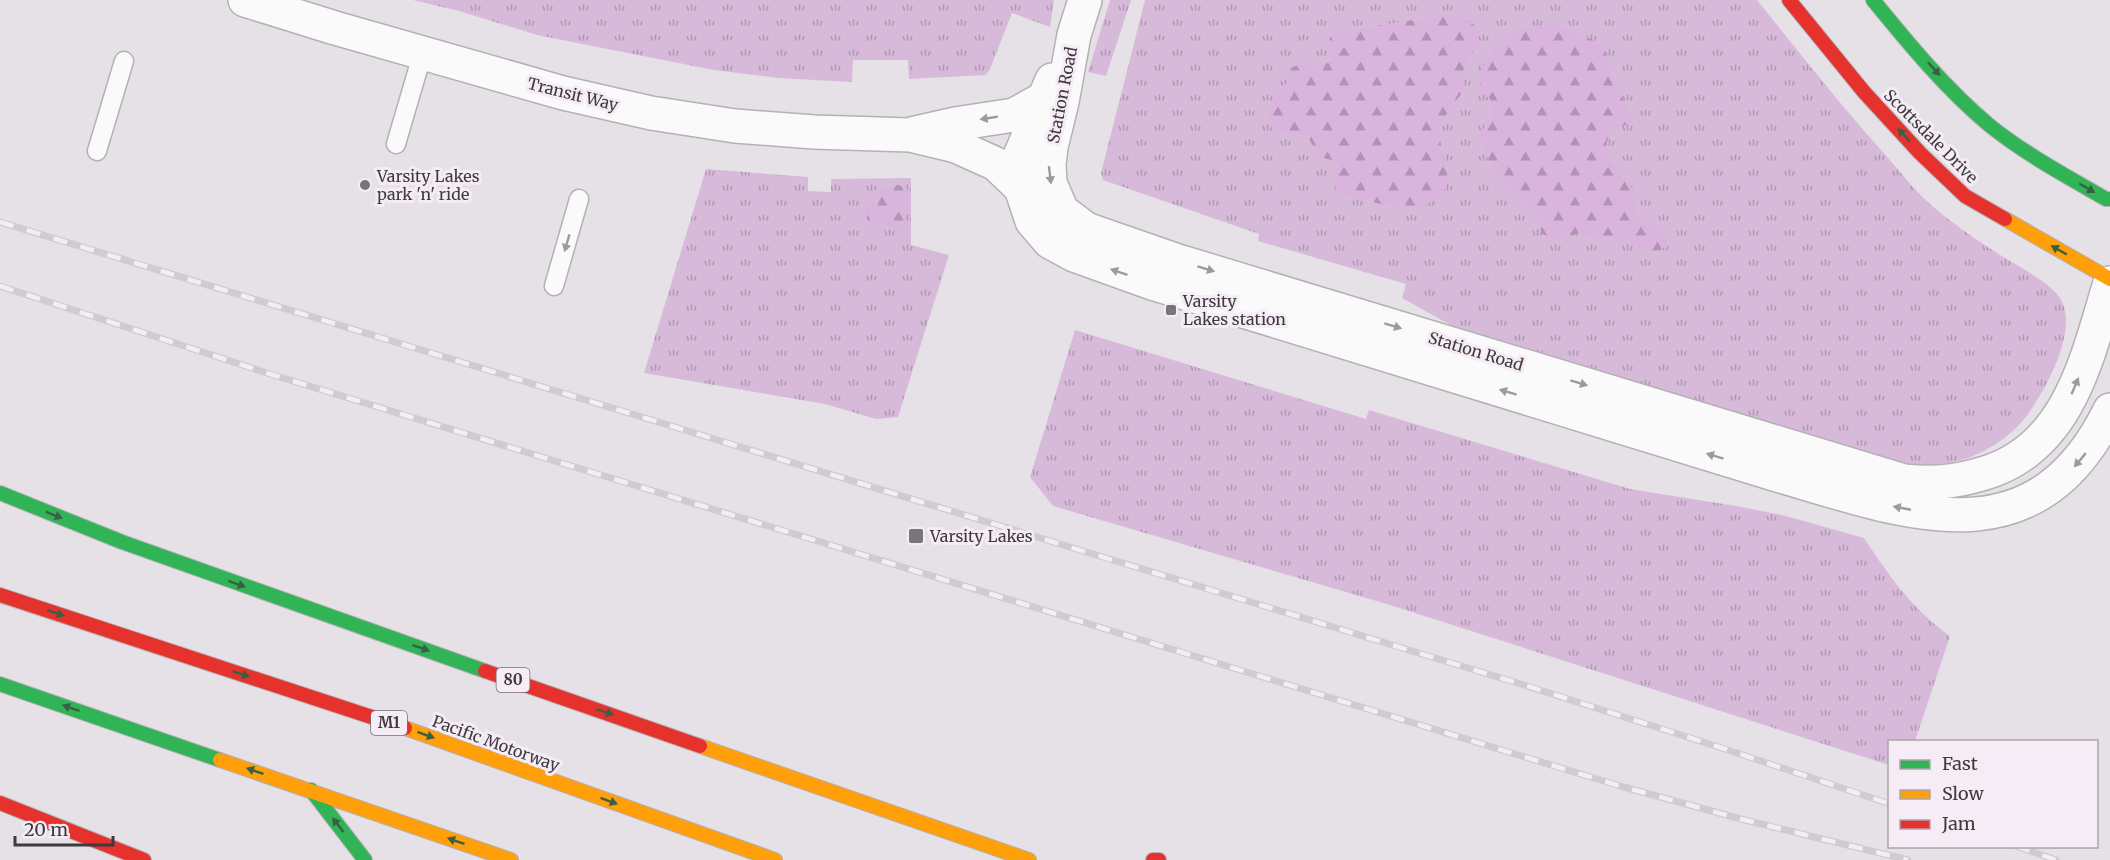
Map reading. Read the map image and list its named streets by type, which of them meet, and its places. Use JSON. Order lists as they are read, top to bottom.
{
  "streets": {
    "main road": [
      "Scottsdale Drive",
      "80",
      "M1",
      "Pacific Motorway"
    ],
    "street": ["Transit Way", "Station Road"]
  },
  "crossings": [
    ["Transit Way", "Station Road"],
    ["Station Road", "Scottsdale Drive"]
  ],
  "places": {
    "other": ["Varsity Lakes park 'n' ride"],
    "transit": ["Varsity Lakes station", "Varsity Lakes"]
  },
  "legend": ["Fast", "Slow", "Jam"],
  "scale_bar": "20 m"
}
